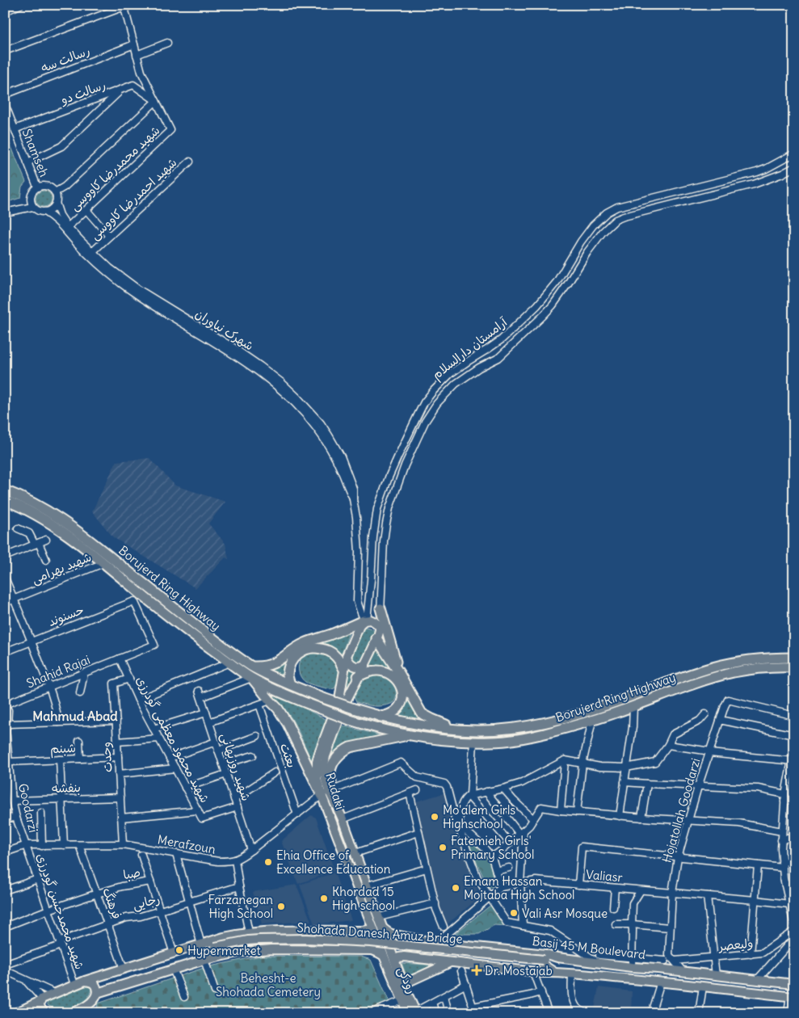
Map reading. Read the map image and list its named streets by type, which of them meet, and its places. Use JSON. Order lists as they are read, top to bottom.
{
  "streets": {
    "highway": ["Borujerd Ring Highway"],
    "main road": [
      "Rudaki",
      "Shohada Danesh Amuz Bridge",
      "Basij 45 M Boulevard",
      "رودکی"
    ],
    "street": [
      "رسالت سه",
      "رسالت دو",
      "Shamseh",
      "شهید محمدرضا کاووسی",
      "شهید احمدرضا کاووسی",
      "شهرک نیاوران",
      "آرامستان دارالسلام",
      "شهید بهرامی",
      "حسنوند",
      "Shahid Rajai",
      "شهید محمود معظمی گودرزی",
      "شبنم",
      "بعثت",
      "وحدت",
      "شهید روزبهانی",
      "بنفشه",
      "Goodarzi",
      "Hojatollah Goodarzi",
      "Merafzoun",
      "صبا",
      "Valiasr",
      "رجایی",
      "فرهنگ",
      "شهید محمدحسن گودرزی",
      "ولیعصر"
    ]
  },
  "crossings": [
    ["رسالت دو", "Shamseh"],
    ["رسالت دو", "شهید محمدرضا کاووسی"],
    ["Shamseh", "شهرک نیاوران"],
    ["شهید محمدرضا کاووسی", "شهرک نیاوران"],
    ["شهید احمدرضا کاووسی", "شهرک نیاوران"],
    ["شهرک نیاوران", "آرامستان دارالسلام"],
    ["شهرک نیاوران", "Rudaki"],
    ["آرامستان دارالسلام", "Rudaki"],
    ["شهید بهرامی", "Borujerd Ring Highway"],
    ["حسنوند", "Shahid Rajai"],
    ["Shahid Rajai", "شهید محمود معظمی گودرزی"],
    ["Shahid Rajai", "Goodarzi"],
    ["شهید محمود معظمی گودرزی", "وحدت"],
    ["شهید محمود معظمی گودرزی", "شهید روزبهانی"],
    ["شبنم", "وحدت"],
    ["شبنم", "Goodarzi"],
    ["بعثت", "Merafzoun"],
    ["وحدت", "بنفشه"],
    ["وحدت", "Merafzoun"],
    ["شهید روزبهانی", "Merafzoun"],
    ["بنفشه", "Goodarzi"],
    ["Rudaki", "Merafzoun"],
    ["Rudaki", "Basij 45 M Boulevard"],
    ["Rudaki", "رودکی"],
    ["Goodarzi", "Merafzoun"],
    ["Goodarzi", "شهید محمدحسن گودرزی"],
    ["Hojatollah Goodarzi", "Valiasr"],
    ["Merafzoun", "فرهنگ"],
    ["Merafzoun", "شهید محمدحسن گودرزی"],
    ["صبا", "فرهنگ"],
    ["صبا", "شهید محمدحسن گودرزی"],
    ["Valiasr", "Basij 45 M Boulevard"],
    ["رجایی", "فرهنگ"],
    ["رجایی", "شهید محمدحسن گودرزی"]
  ],
  "districts": ["Mahmud Abad"],
  "parks": ["Behesht-e Shohada Cemetery"],
  "places": {
    "other": [
      "Mo'alem Girls Highschool",
      "Fatemieh Girls' Primary School",
      "Ehia Office of Excellence Education",
      "Emam Hassan Mojtaba High School",
      "Khordad 15 High school",
      "Farzanegan High School",
      "Vali Asr Mosque",
      "Hypermarket"
    ],
    "health": ["Dr. Mostajab"]
  }
}
